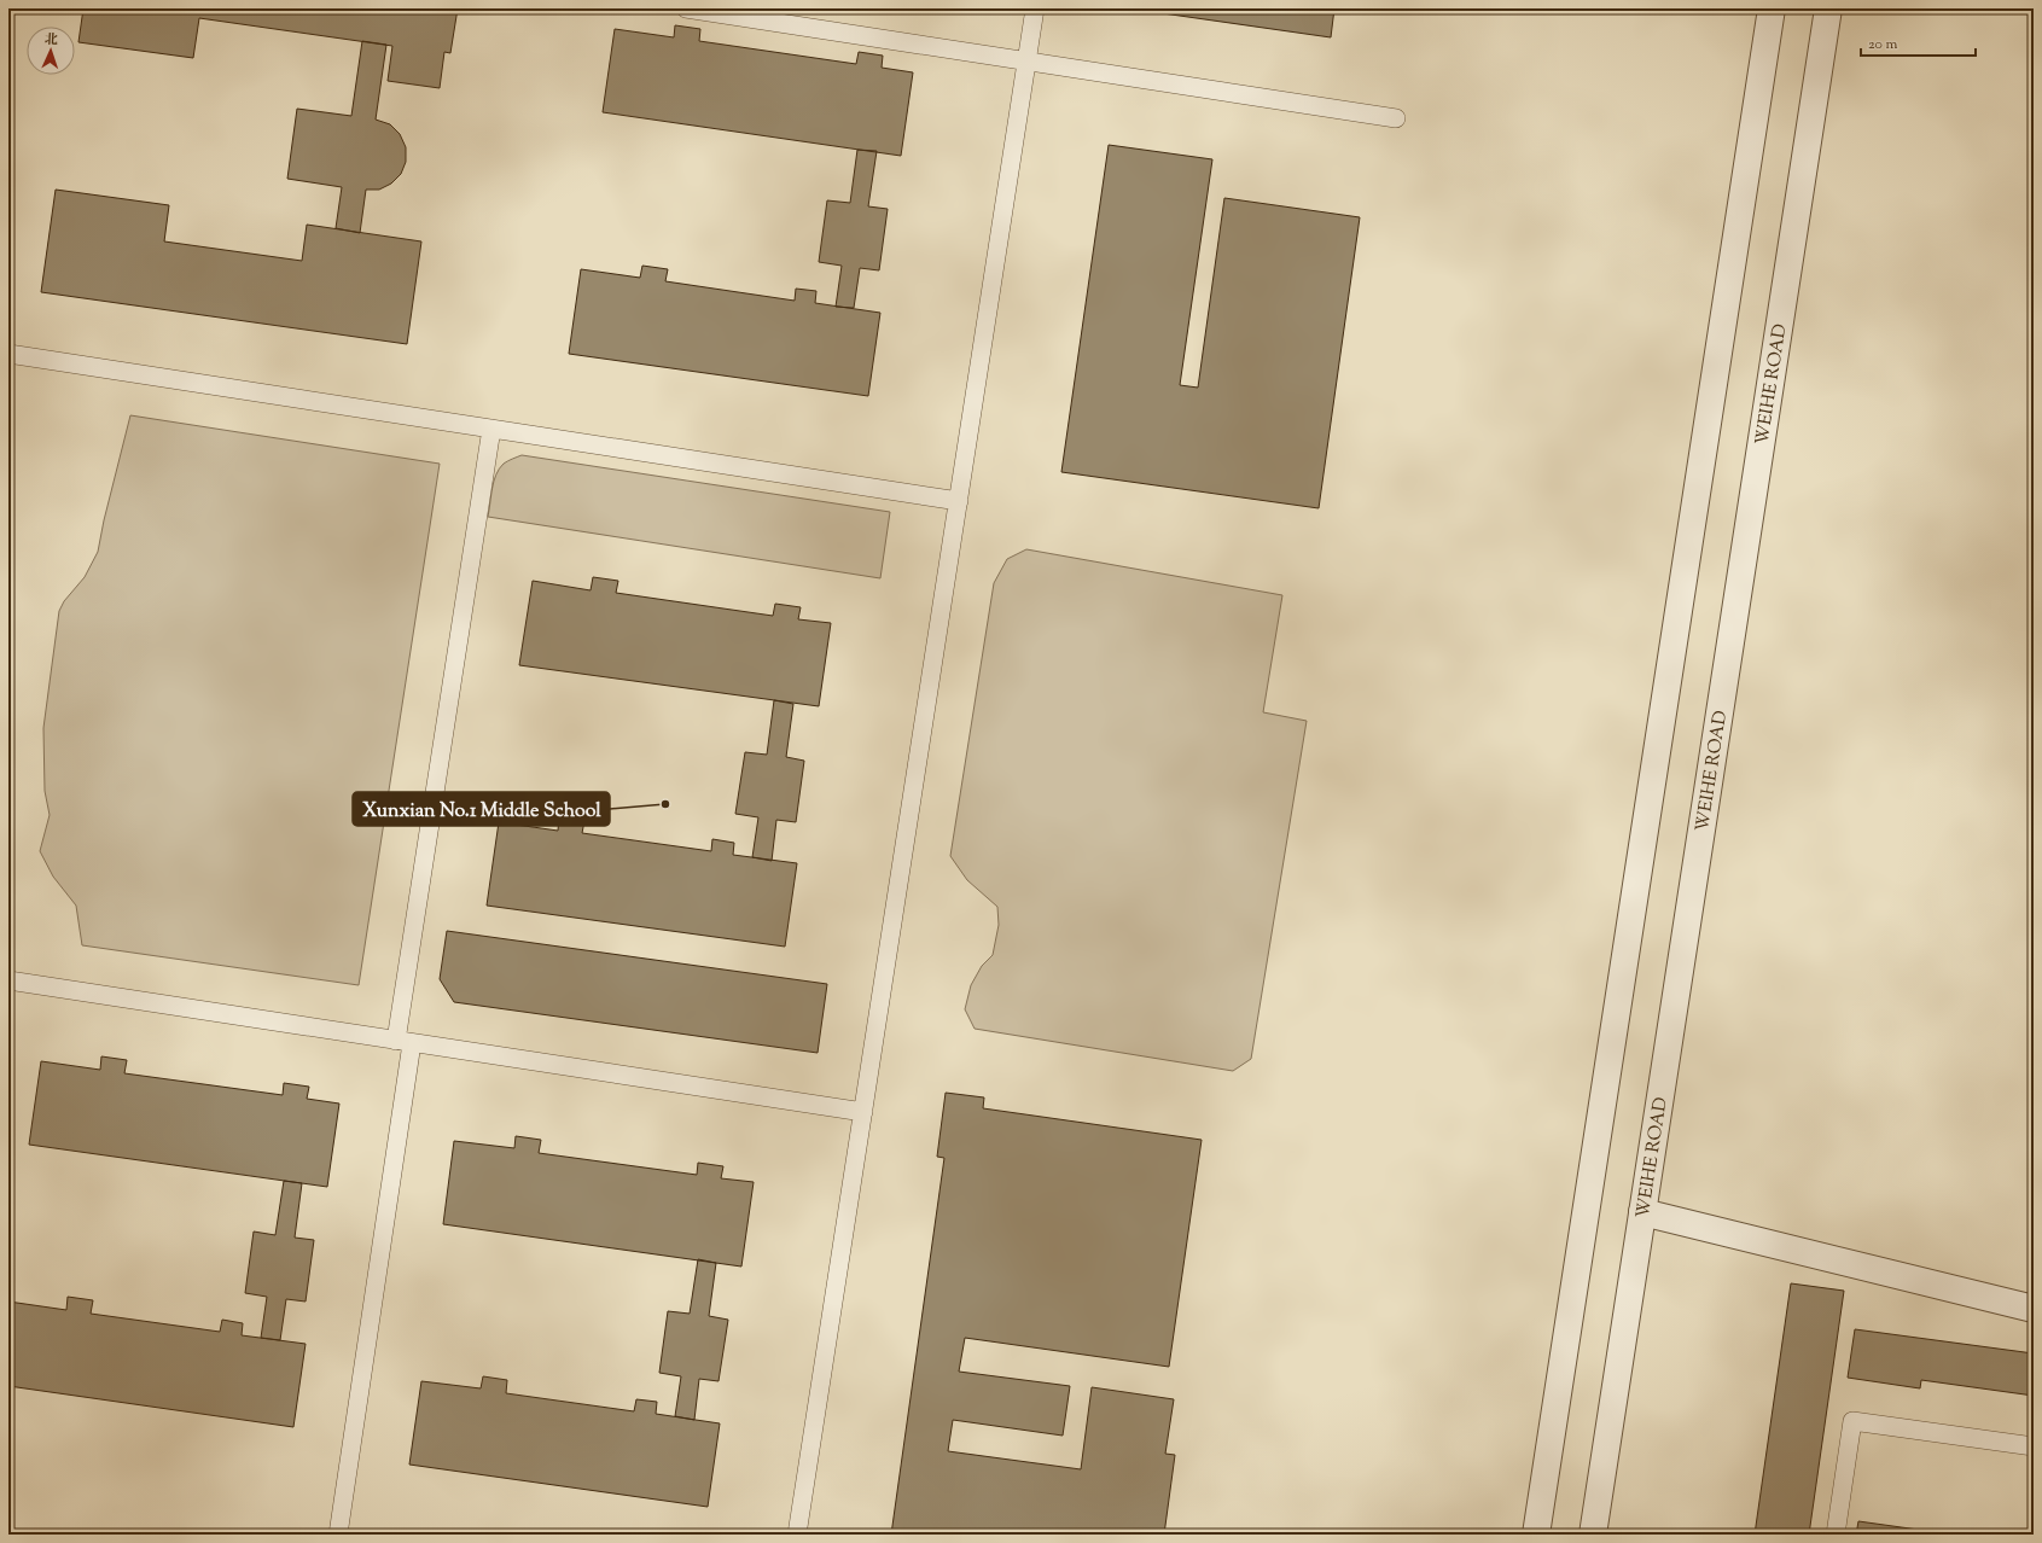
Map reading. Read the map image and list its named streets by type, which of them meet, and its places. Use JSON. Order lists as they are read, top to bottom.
{
  "streets": {
    "street": ["WEIHE ROAD"]
  },
  "places": ["Xunxian No.1 Middle School"],
  "scale_bar": "20 m",
  "north": "top"
}
